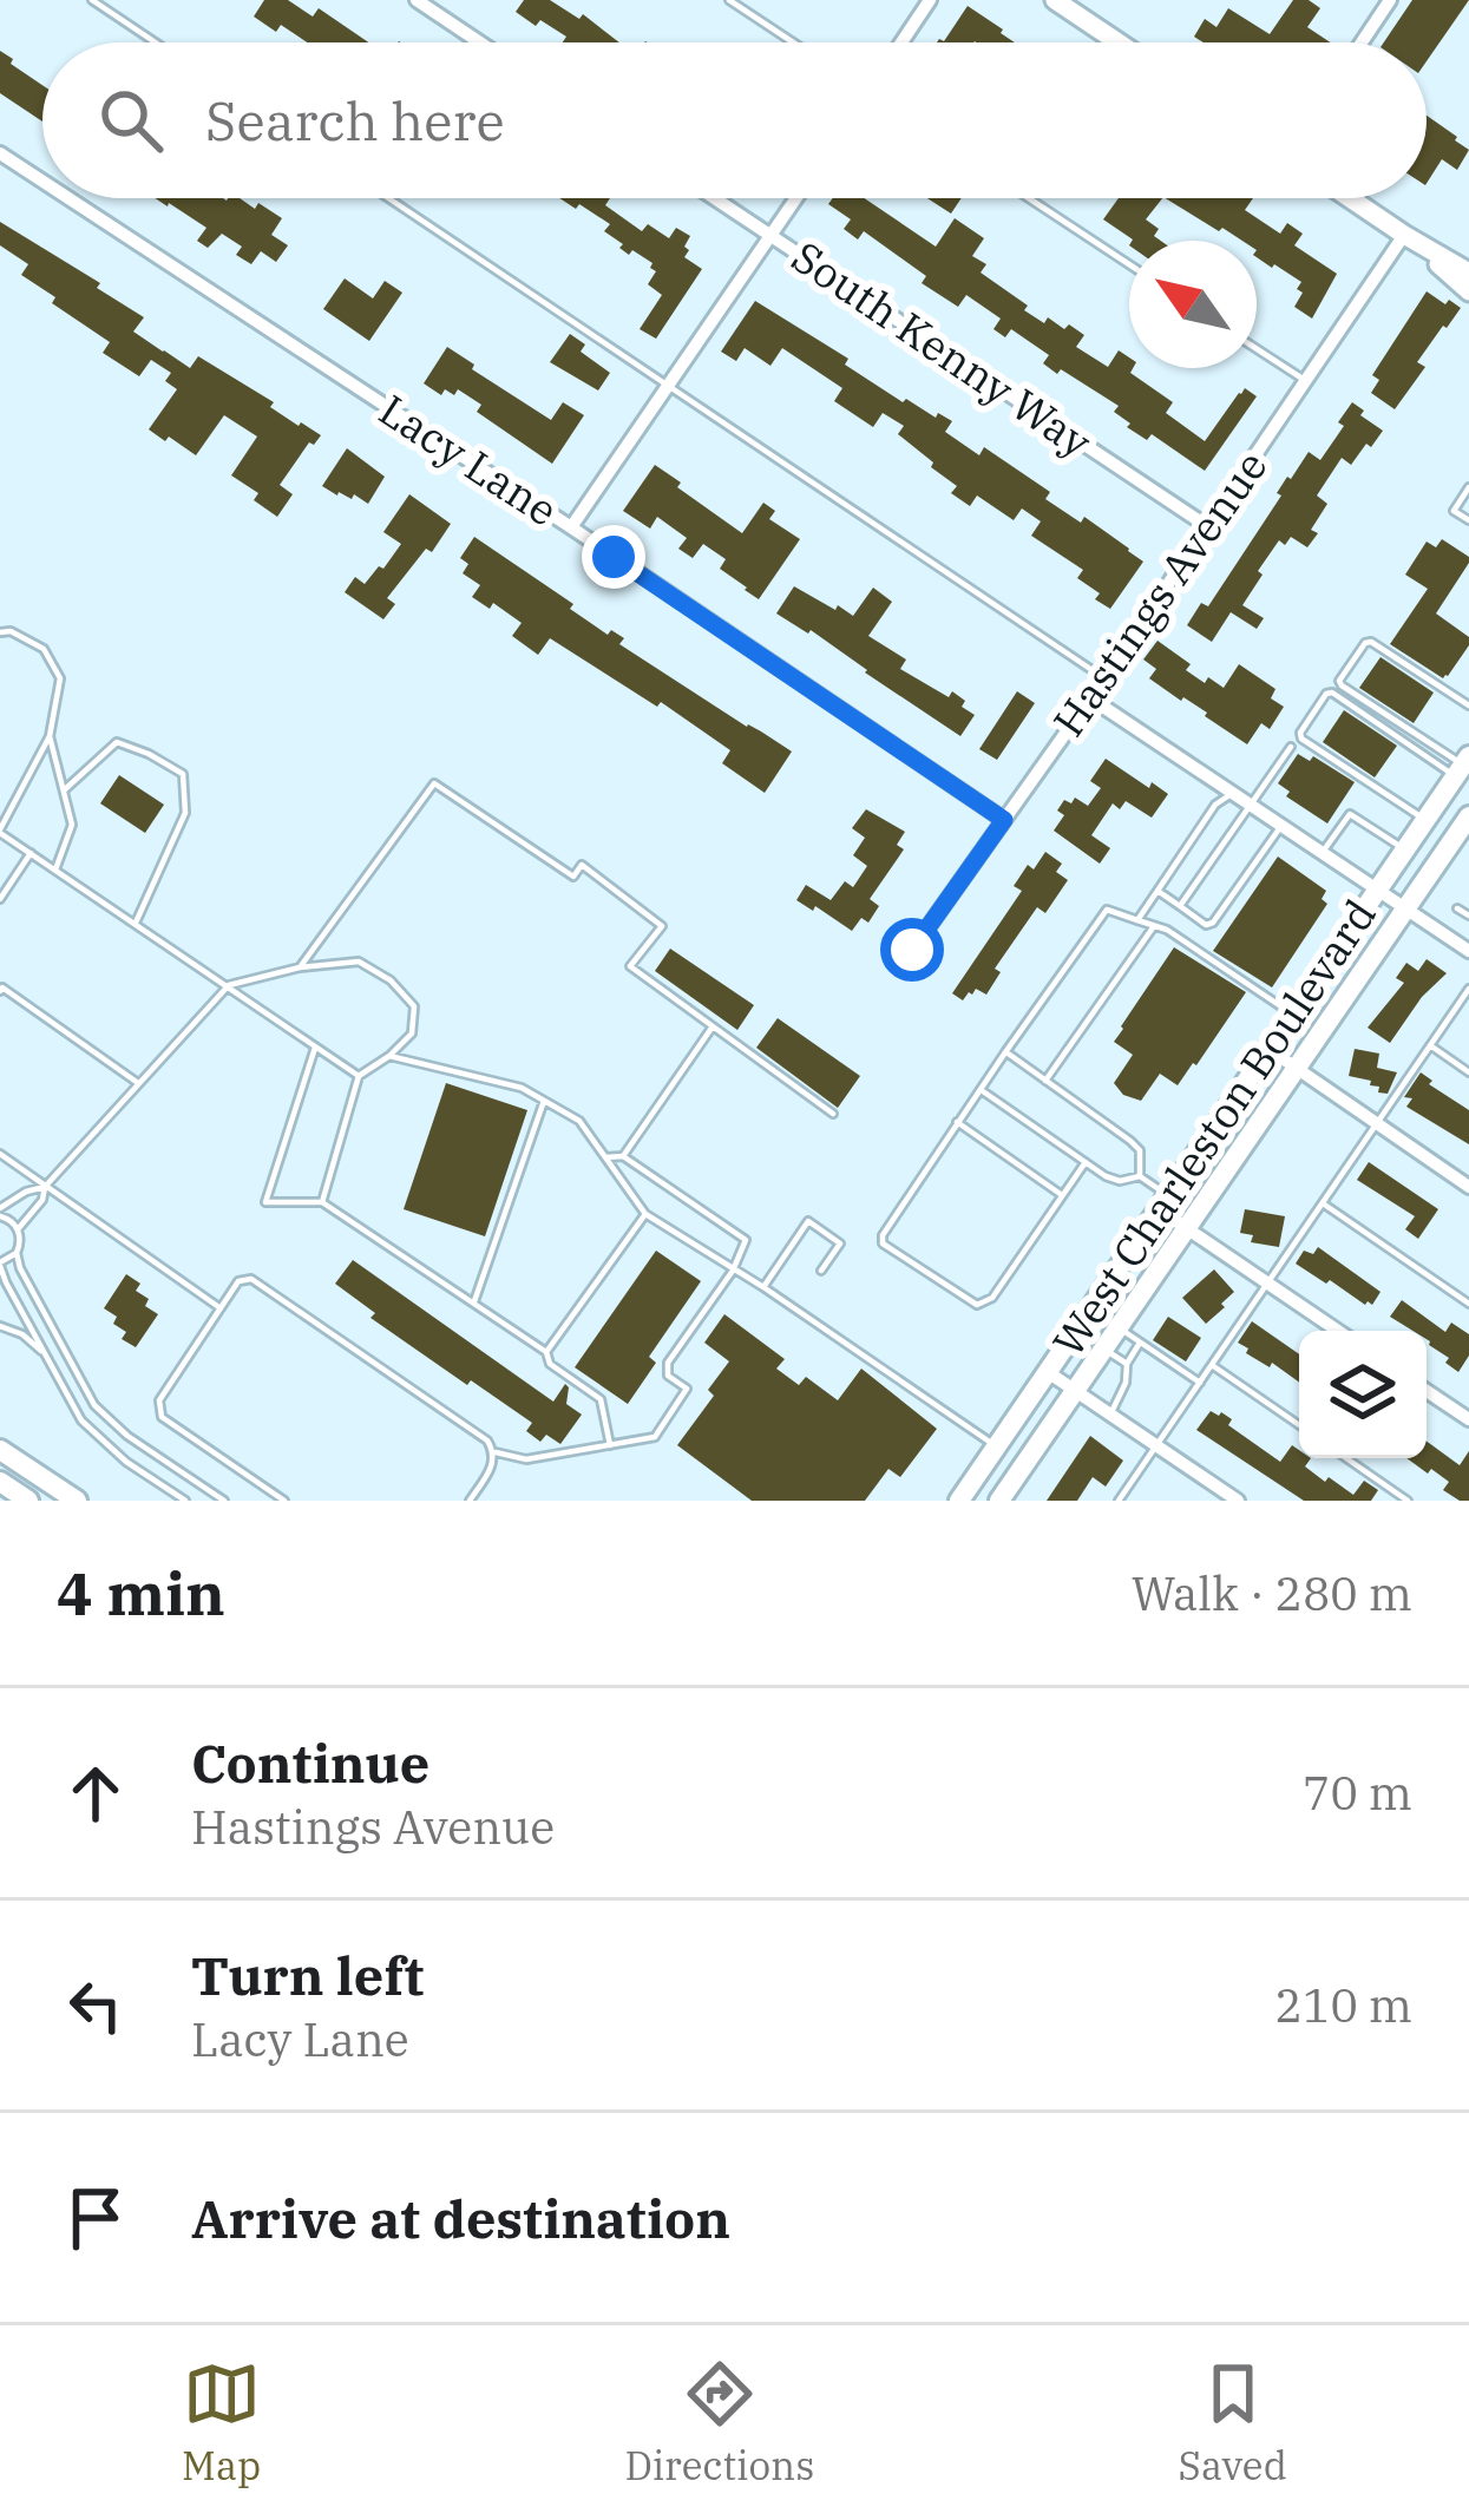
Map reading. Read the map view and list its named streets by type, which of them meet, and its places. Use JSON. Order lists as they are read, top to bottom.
{
  "streets": {
    "main road": ["West Charleston Boulevard"],
    "street": ["South Kenny Way", "Lacy Lane", "Hastings Avenue"]
  },
  "crossings": [
    ["South Kenny Way", "Hastings Avenue"],
    ["Lacy Lane", "Hastings Avenue"]
  ],
  "north": "top left",
  "page": {
    "search": "Search here",
    "heading": ["4 min", "Walk · 280 m"],
    "list": [
      ["Continue", "Hastings Avenue", "70 m"],
      ["Turn left", "Lacy Lane", "210 m"],
      "Arrive at destination"
    ],
    "nav": ["Map", "Directions", "Saved"]
  }
}
